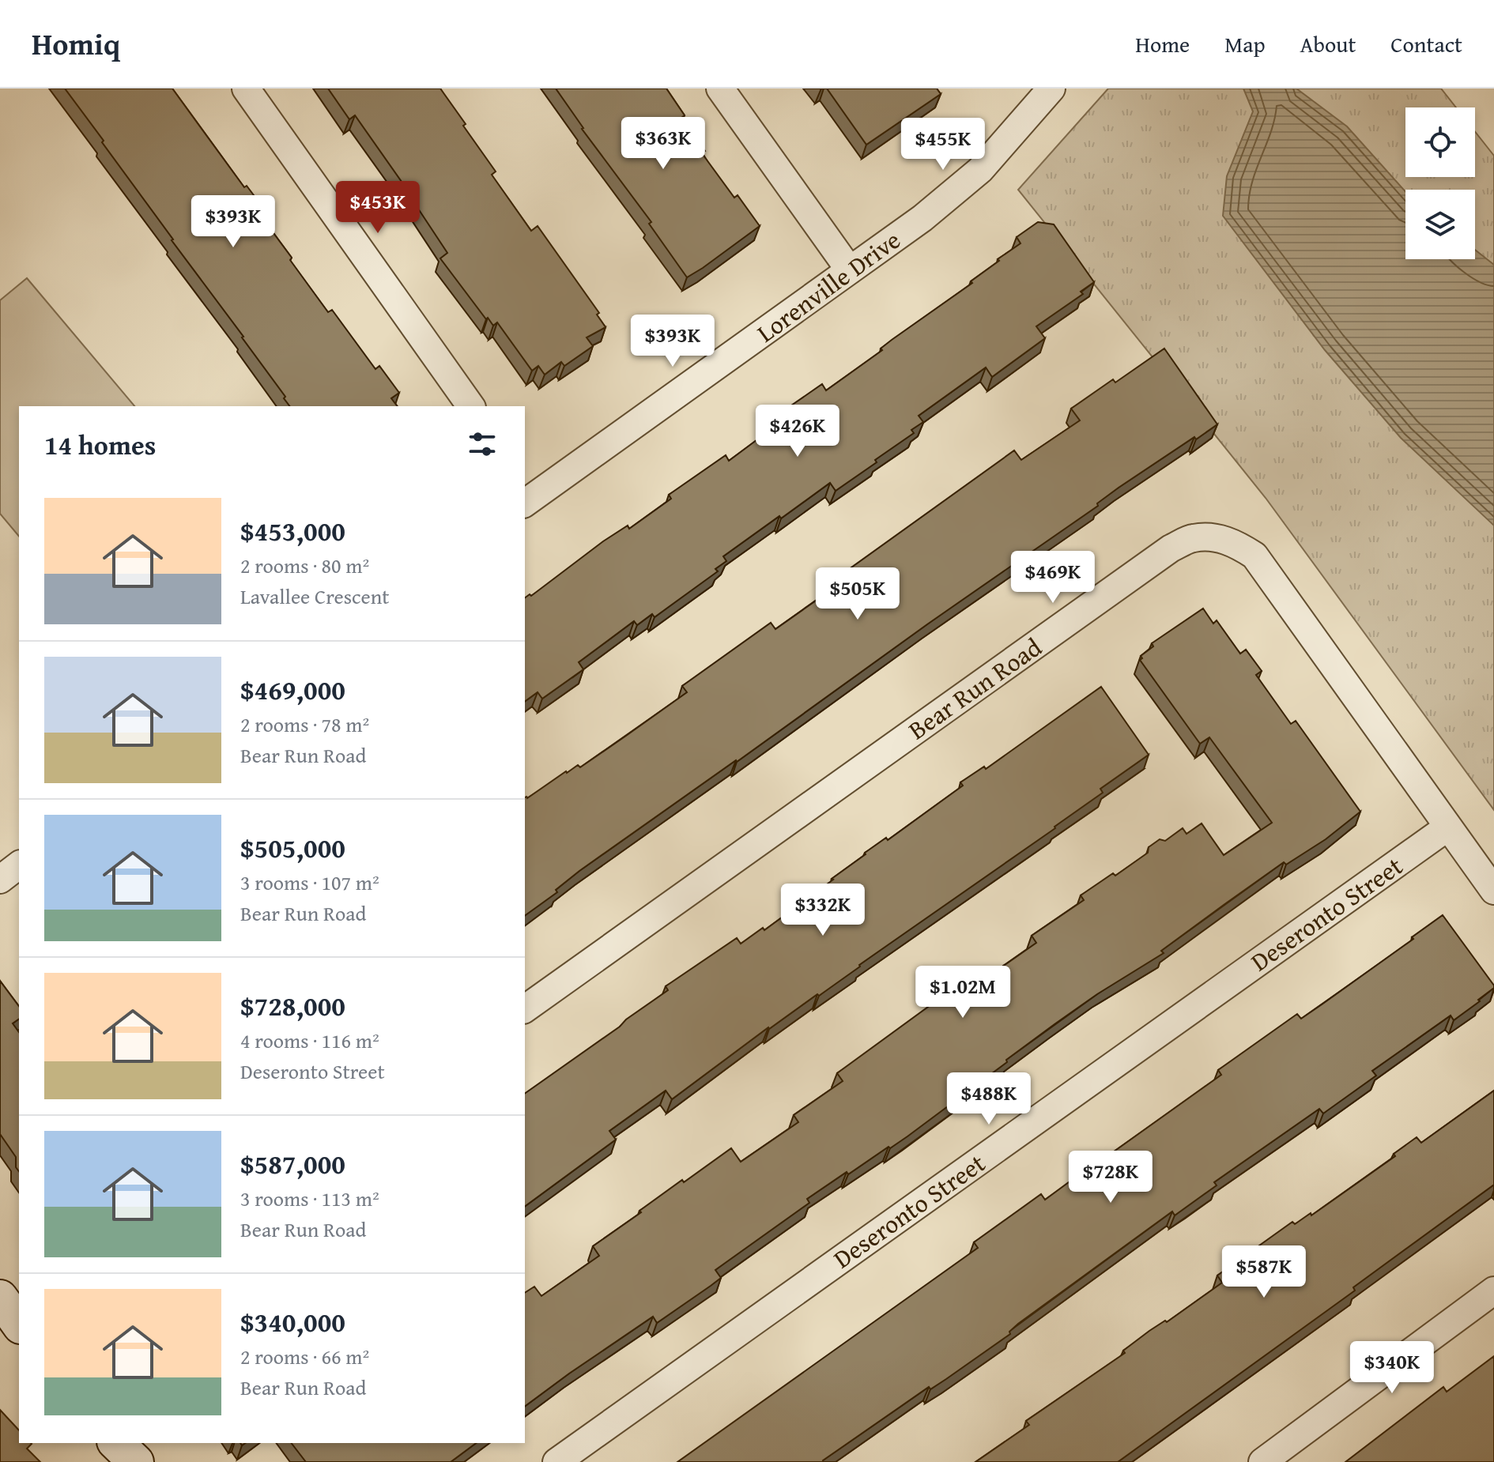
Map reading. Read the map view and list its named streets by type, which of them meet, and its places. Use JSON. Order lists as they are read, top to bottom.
{
  "streets": {
    "street": ["Lorenville Drive", "Bear Run Road", "Deseronto Street"]
  },
  "crossings": [
    ["Bear Run Road", "Deseronto Street"]
  ],
  "page": {
    "header": "Homiq",
    "nav": [
      "Home",
      "Map",
      "About",
      "Contact"
    ],
    "price": [
      "$363K",
      "$455K",
      "$453K",
      "$393K",
      "$393K",
      "$426K",
      "$469K",
      "$505K",
      "$332K",
      "$1.02M",
      "$488K",
      "$728K",
      "$587K",
      "$340K"
    ],
    "heading": "14 homes",
    "list": [
      {
        "name": "$453,000",
        "note": "2 rooms · 80 m² · Lavallee Crescent"
      },
      {
        "name": "$469,000",
        "note": "2 rooms · 78 m² · Bear Run Road"
      },
      {
        "name": "$505,000",
        "note": "3 rooms · 107 m² · Bear Run Road"
      },
      {
        "name": "$728,000",
        "note": "4 rooms · 116 m² · Deseronto Street"
      },
      {
        "name": "$587,000",
        "note": "3 rooms · 113 m² · Bear Run Road"
      },
      {
        "name": "$340,000",
        "note": "2 rooms · 66 m² · Bear Run Road"
      }
    ]
  }
}
